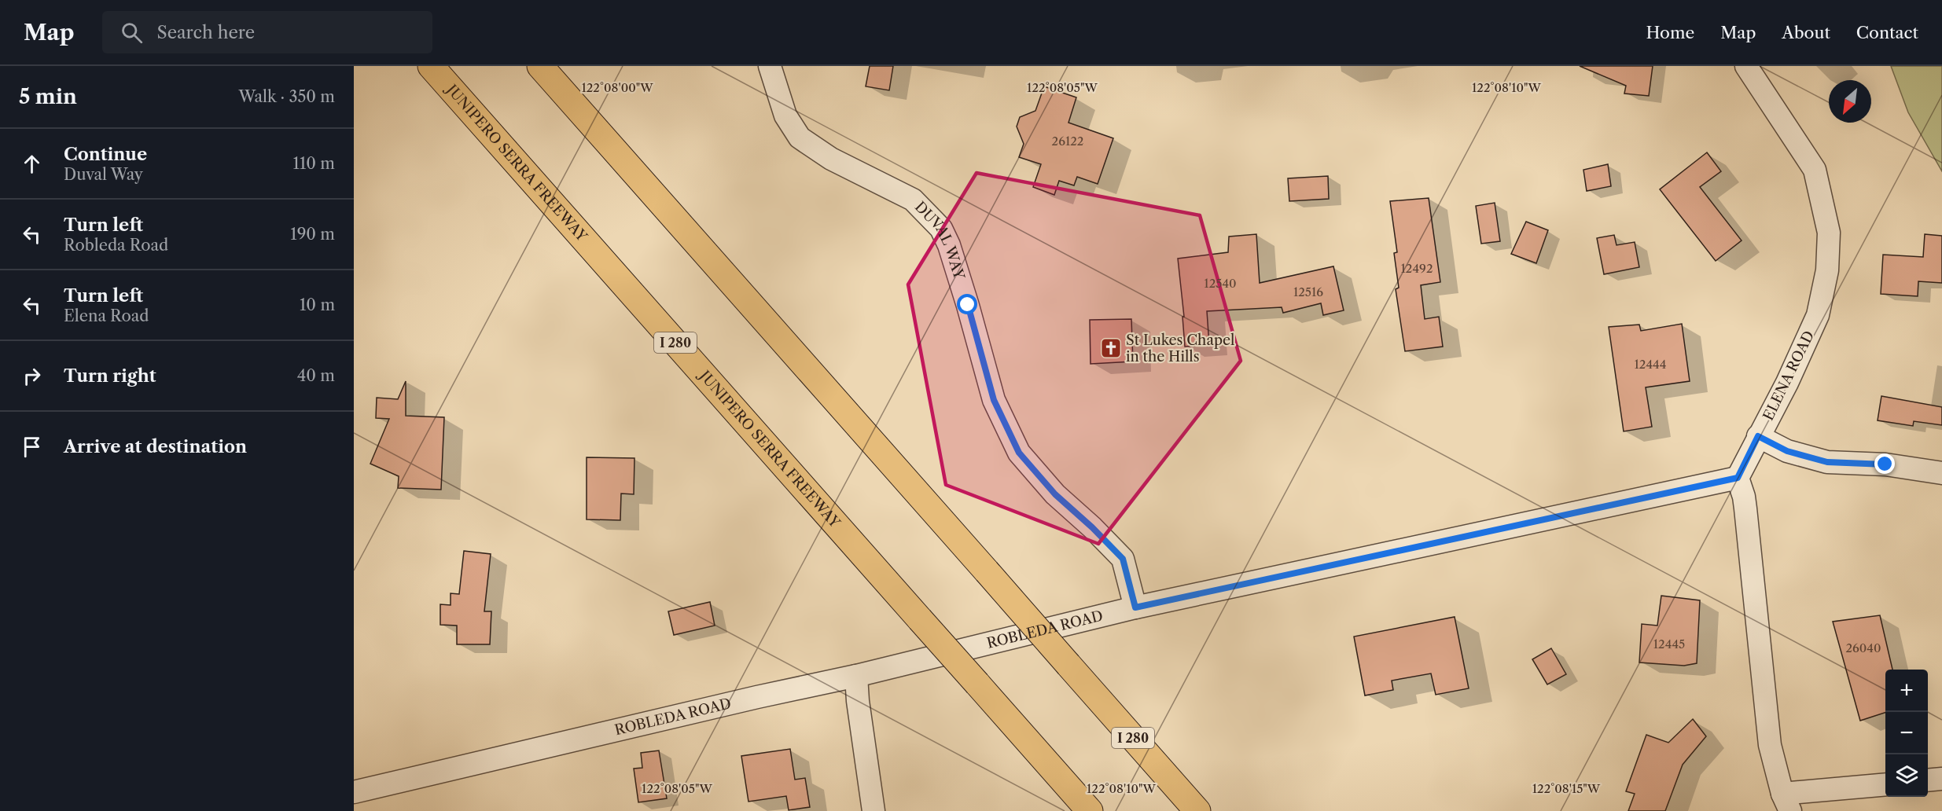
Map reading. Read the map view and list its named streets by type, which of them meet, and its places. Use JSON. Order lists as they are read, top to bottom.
{
  "streets": {
    "highway": ["JUNIPERO SERRA FREEWAY", "I 280"],
    "street": ["DUVAL WAY", "ELENA ROAD", "ROBLEDA ROAD"]
  },
  "crossings": [
    ["DUVAL WAY", "ROBLEDA ROAD"],
    ["ELENA ROAD", "ROBLEDA ROAD"]
  ],
  "places": {
    "church": ["St Lukes Chapel in the Hills"]
  },
  "house_numbers": [
    "26122",
    "12492",
    "12540",
    "12516",
    "12444",
    "12445",
    "26040"
  ],
  "north": "bottom left",
  "page": {
    "header": "Map",
    "search": "Search here",
    "nav": [
      "Home",
      "Map",
      "About",
      "Contact"
    ],
    "heading": ["5 min", "Walk · 350 m"],
    "list": [
      ["Continue", "Duval Way", "110 m"],
      ["Turn left", "Robleda Road", "190 m"],
      ["Turn left", "Elena Road", "10 m"],
      ["Turn right", "40 m"],
      "Arrive at destination"
    ],
    "map_buttons": ["+", "−"]
  },
  "coordinates": [
    "122°08'00\"W",
    "122°08'05\"W",
    "122°08'10\"W",
    "122°08'15\"W"
  ]
}
